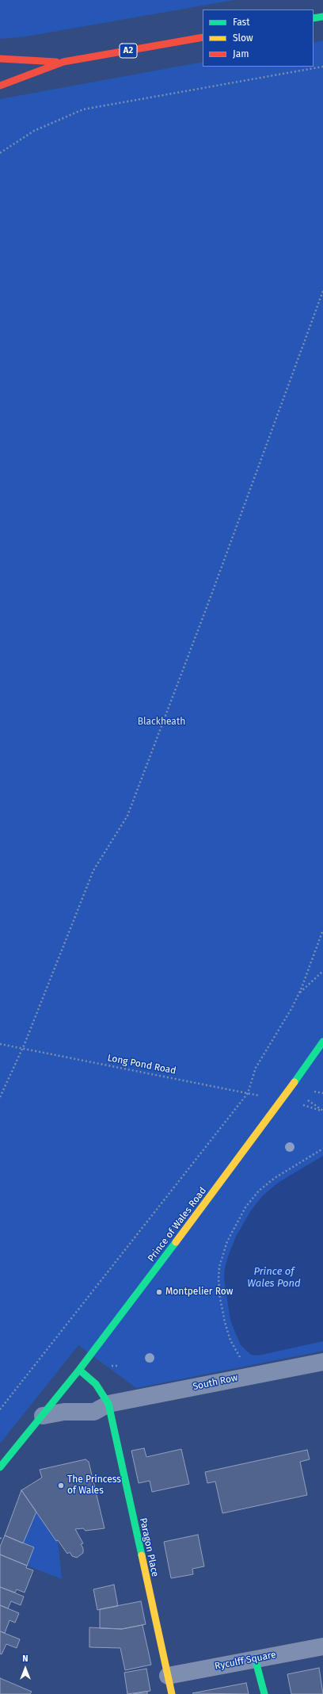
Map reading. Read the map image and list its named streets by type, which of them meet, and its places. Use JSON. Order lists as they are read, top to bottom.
{
  "streets": {
    "main road": ["A2", "Prince of Wales Road", "Paragon Place"],
    "street": ["South Row", "Ryculff Square"],
    "path": ["Long Pond Road"]
  },
  "crossings": [
    ["Prince of Wales Road", "South Row"],
    ["South Row", "Paragon Place"],
    ["Paragon Place", "Ryculff Square"]
  ],
  "water": ["Prince of Wales Pond"],
  "parks": ["Blackheath"],
  "places": ["Montpelier Row", "The Princess of Wales"],
  "legend": ["Fast", "Slow", "Jam"],
  "north": "top"
}
